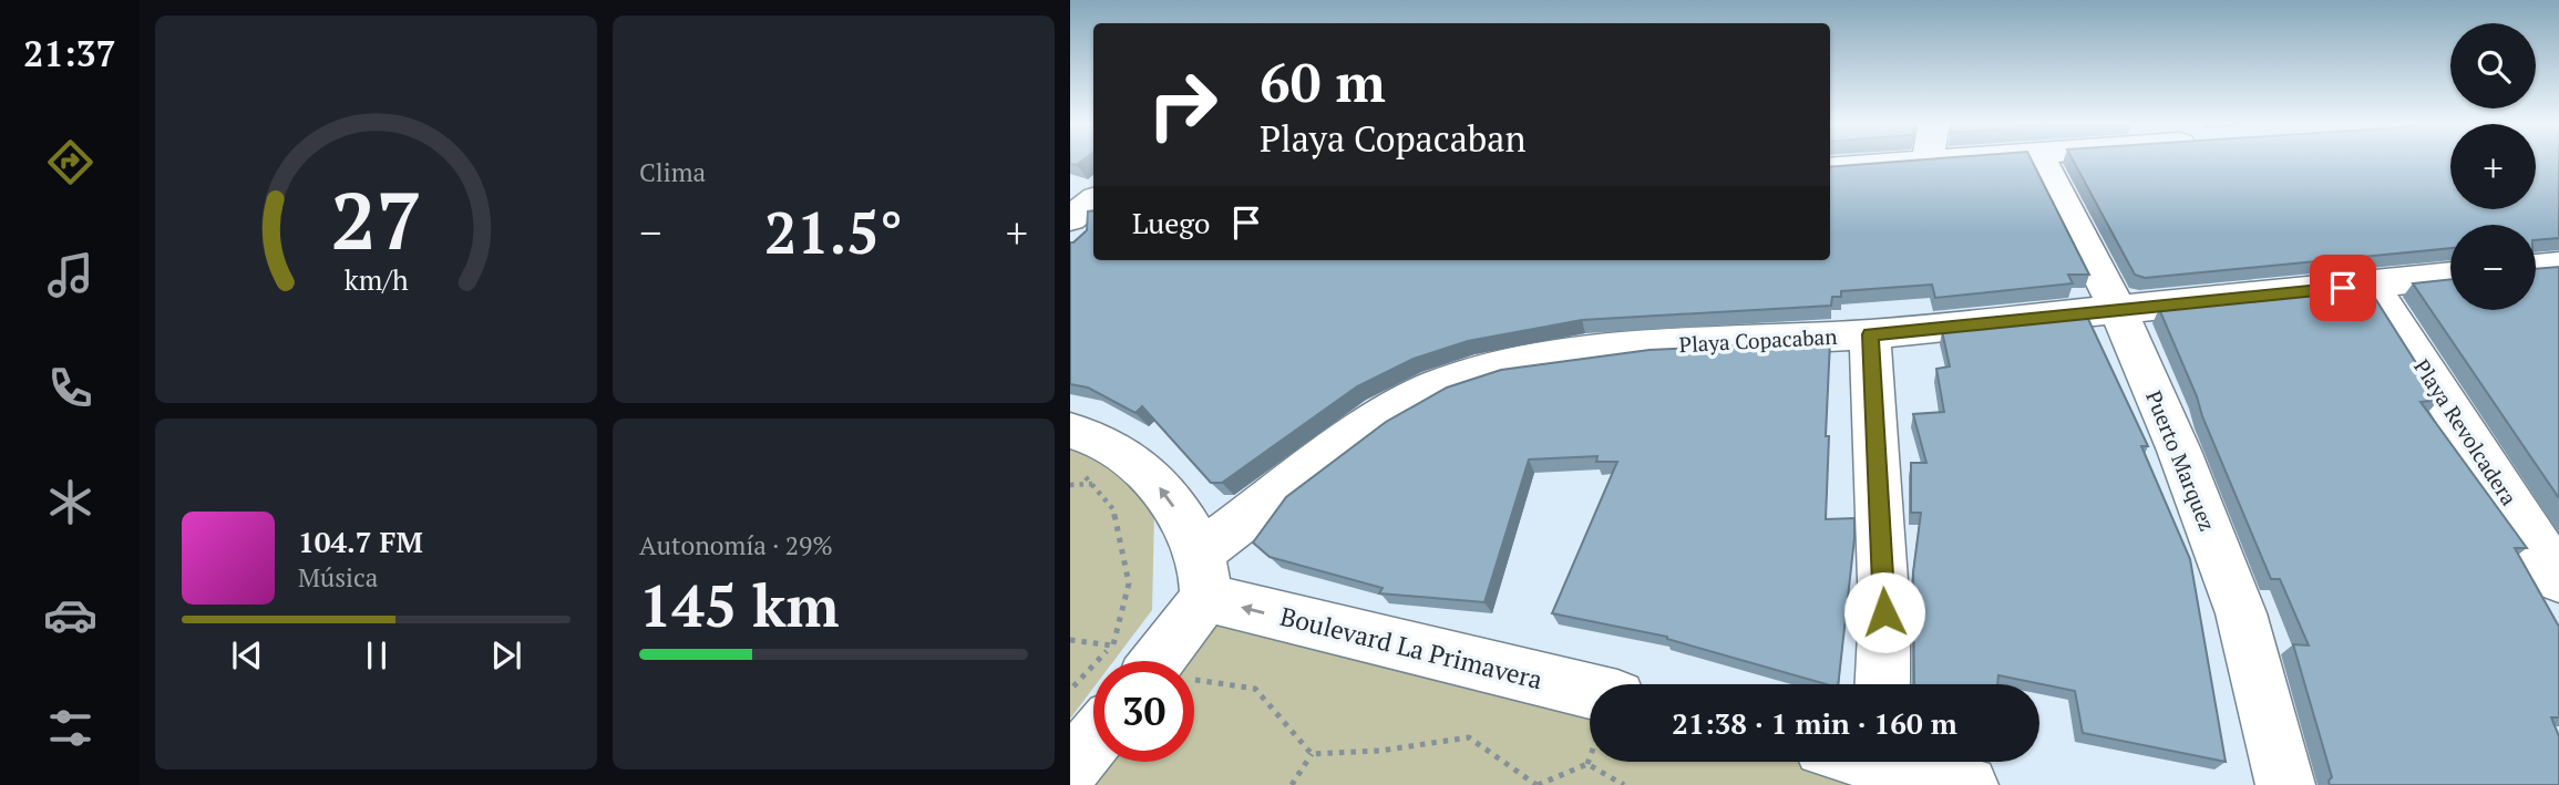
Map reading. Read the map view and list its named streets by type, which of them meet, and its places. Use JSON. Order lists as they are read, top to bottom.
{
  "streets": {
    "street": [
      "Playa Copacaban",
      "Playa Revolcadera",
      "Puerto Marquez",
      "Boulevard La Primavera"
    ]
  },
  "crossings": [
    ["Playa Copacaban", "Playa Revolcadera"],
    ["Playa Copacaban", "Puerto Marquez"],
    ["Playa Copacaban", "Boulevard La Primavera"]
  ],
  "one_way": ["Boulevard La Primavera"],
  "page": {
    "tabs": "21:37",
    "tile": [
      "Clima",
      ["Autonomía · 29%", "145 km"]
    ],
    "map_buttons": ["+", "−"],
    "turn": ["60 m", "Playa Copacaban"],
    "then": "Luego",
    "heat": ["−", "21.5°", "+"],
    "song": ["104.7 FM", "Música"],
    "limit": "30",
    "trip": "21:38 · 1 min · 160 m",
    "gauge": ["27", "km/h"]
  }
}
